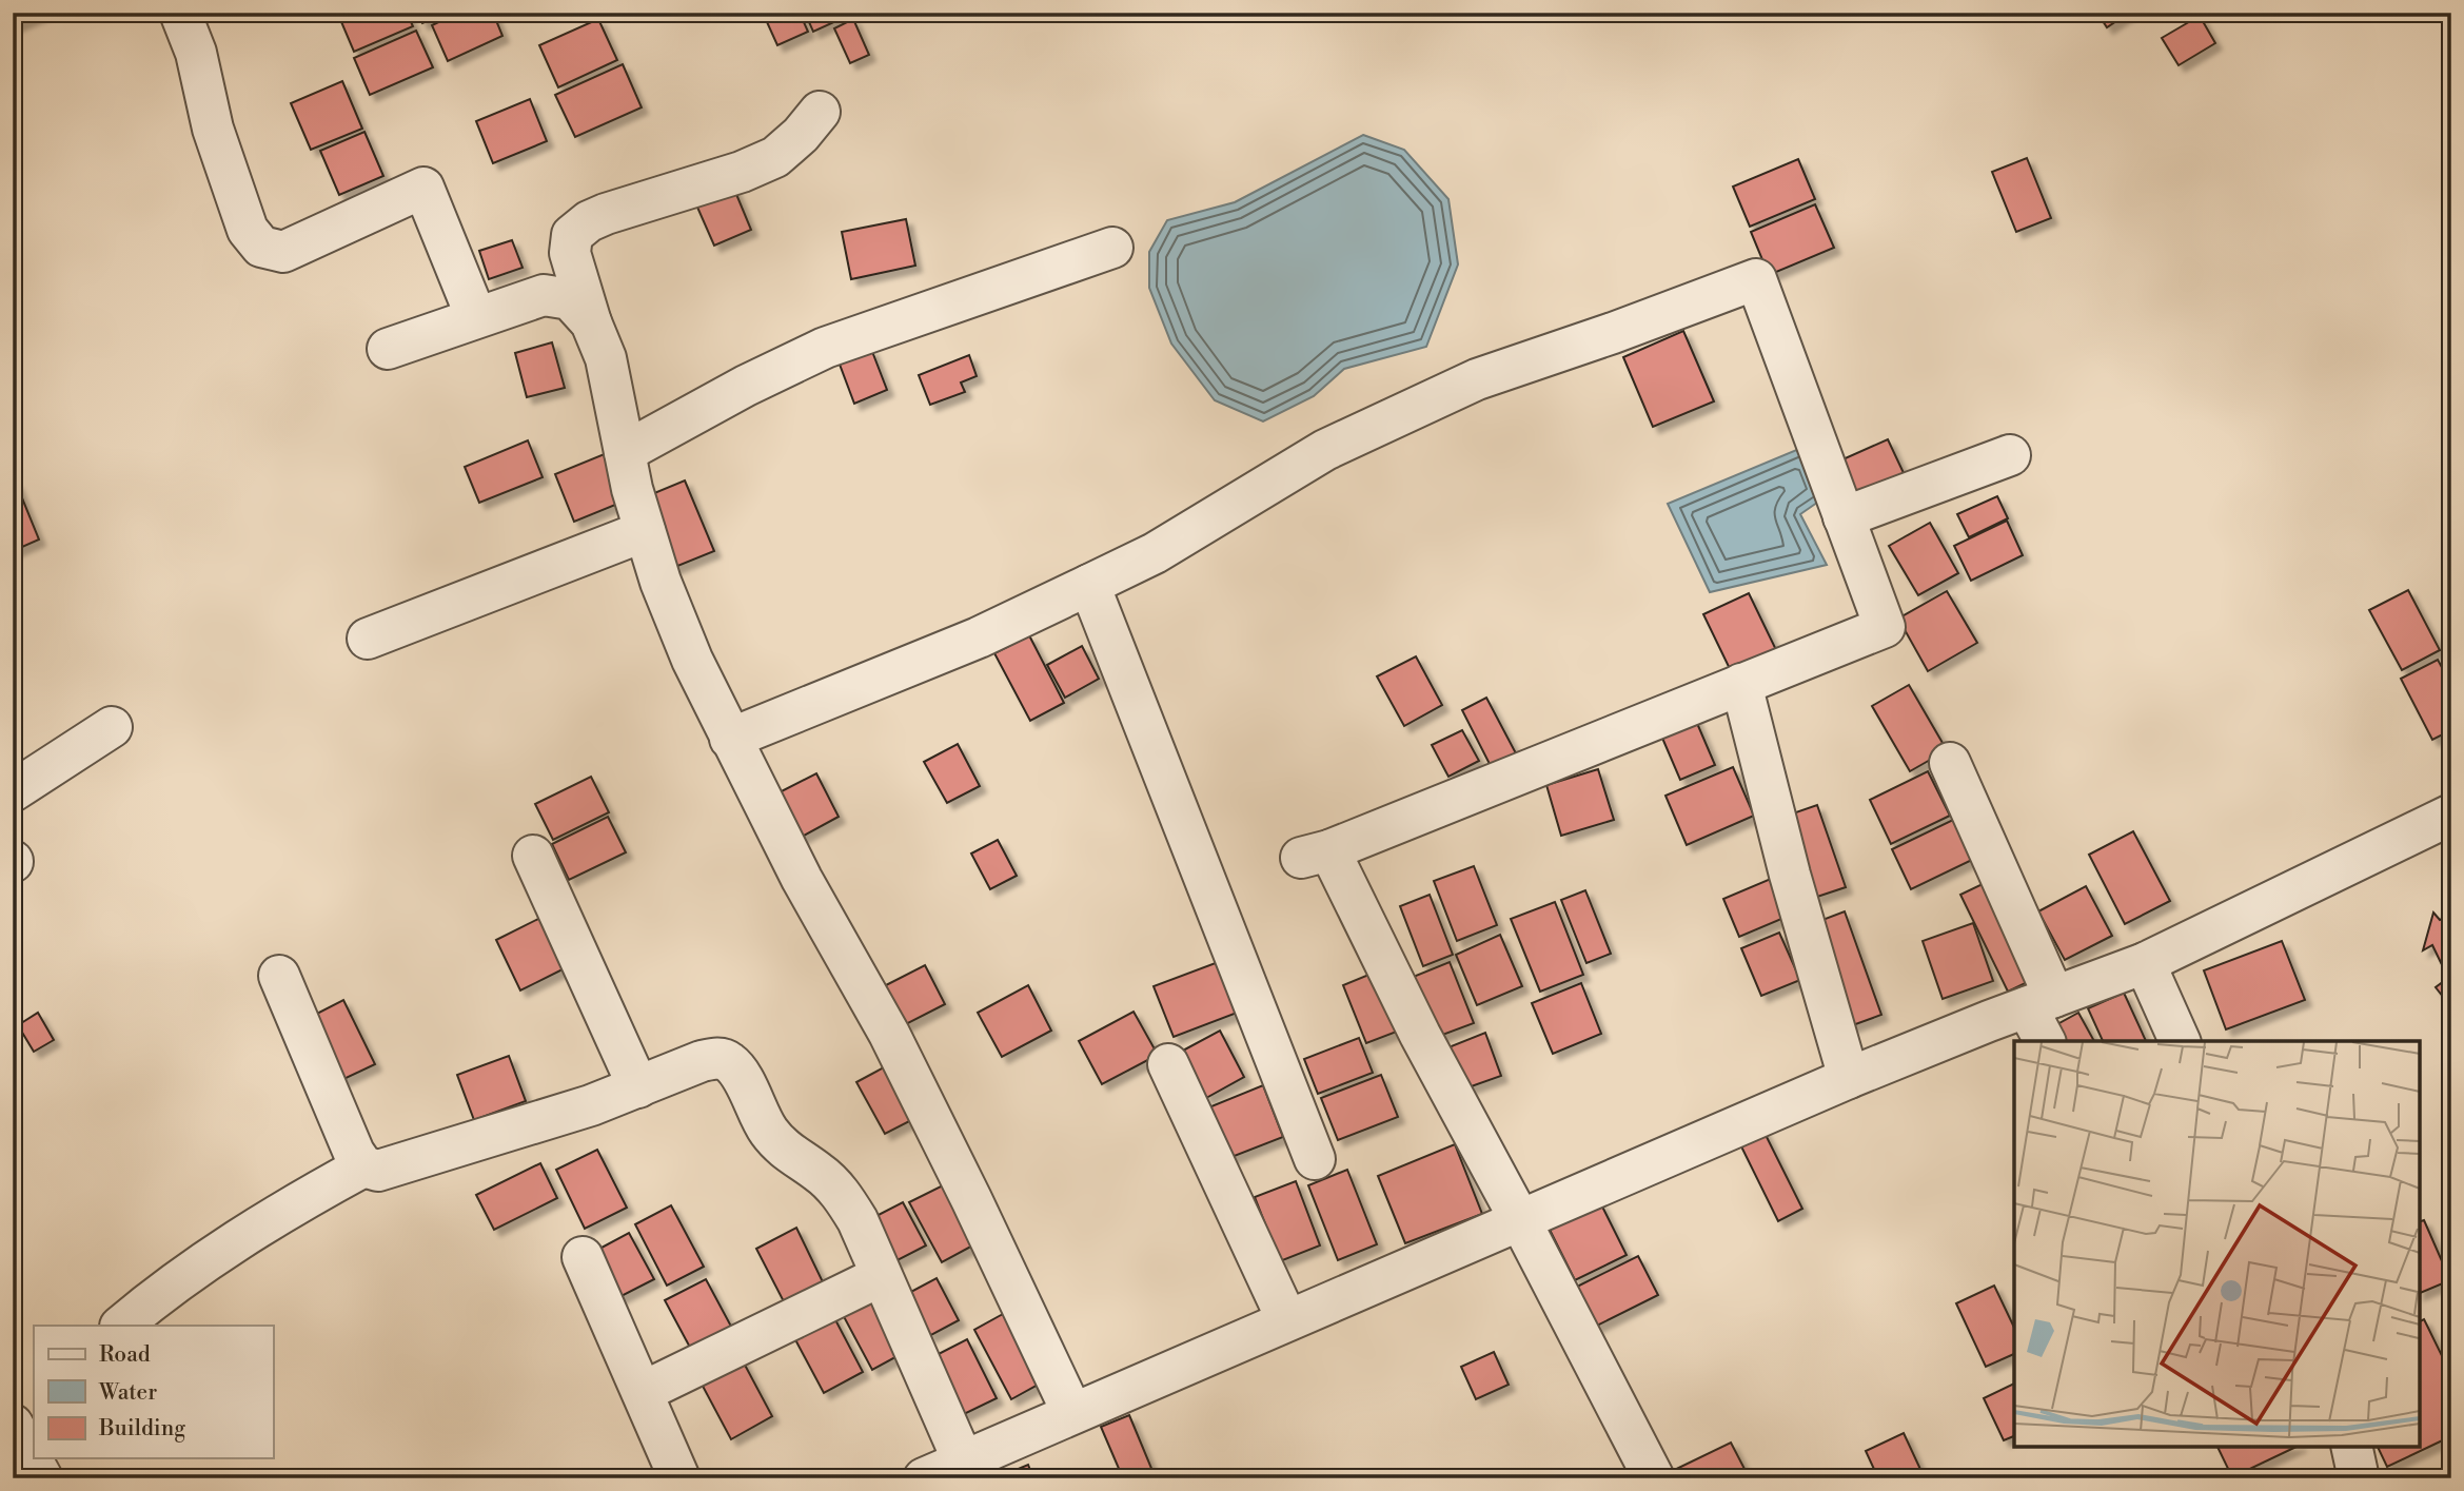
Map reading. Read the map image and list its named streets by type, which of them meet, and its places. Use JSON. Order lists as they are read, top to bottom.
{
  "legend": ["Road", "Water", "Building"]
}
